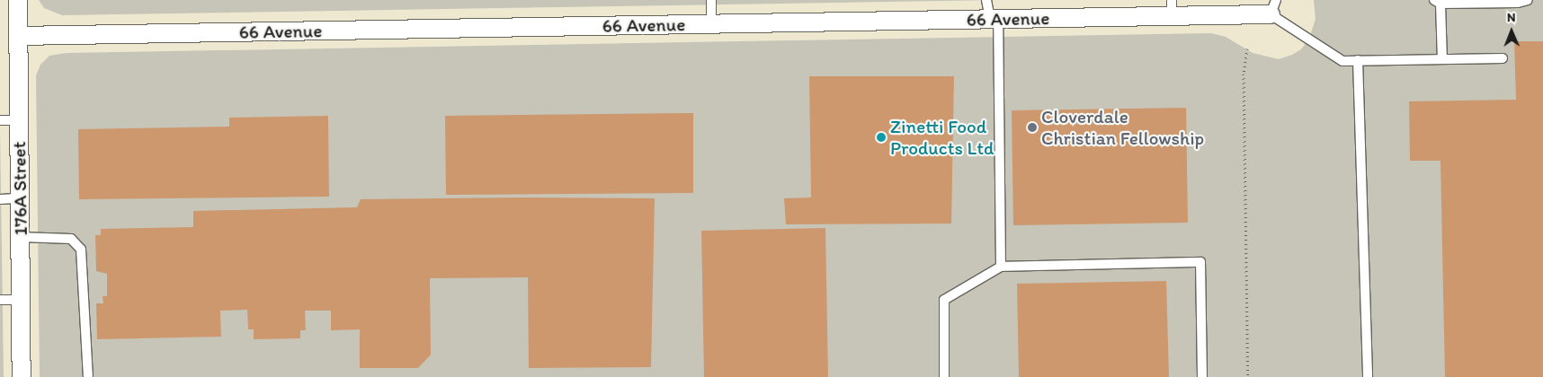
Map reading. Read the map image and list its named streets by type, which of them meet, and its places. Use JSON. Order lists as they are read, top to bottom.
{
  "streets": {
    "street": ["66 Avenue", "176A Street"]
  },
  "crossings": [
    ["66 Avenue", "176A Street"]
  ],
  "places": ["Cloverdale Christian Fellowship", "Zinetti Food Products Ltd"],
  "north": "top"
}
